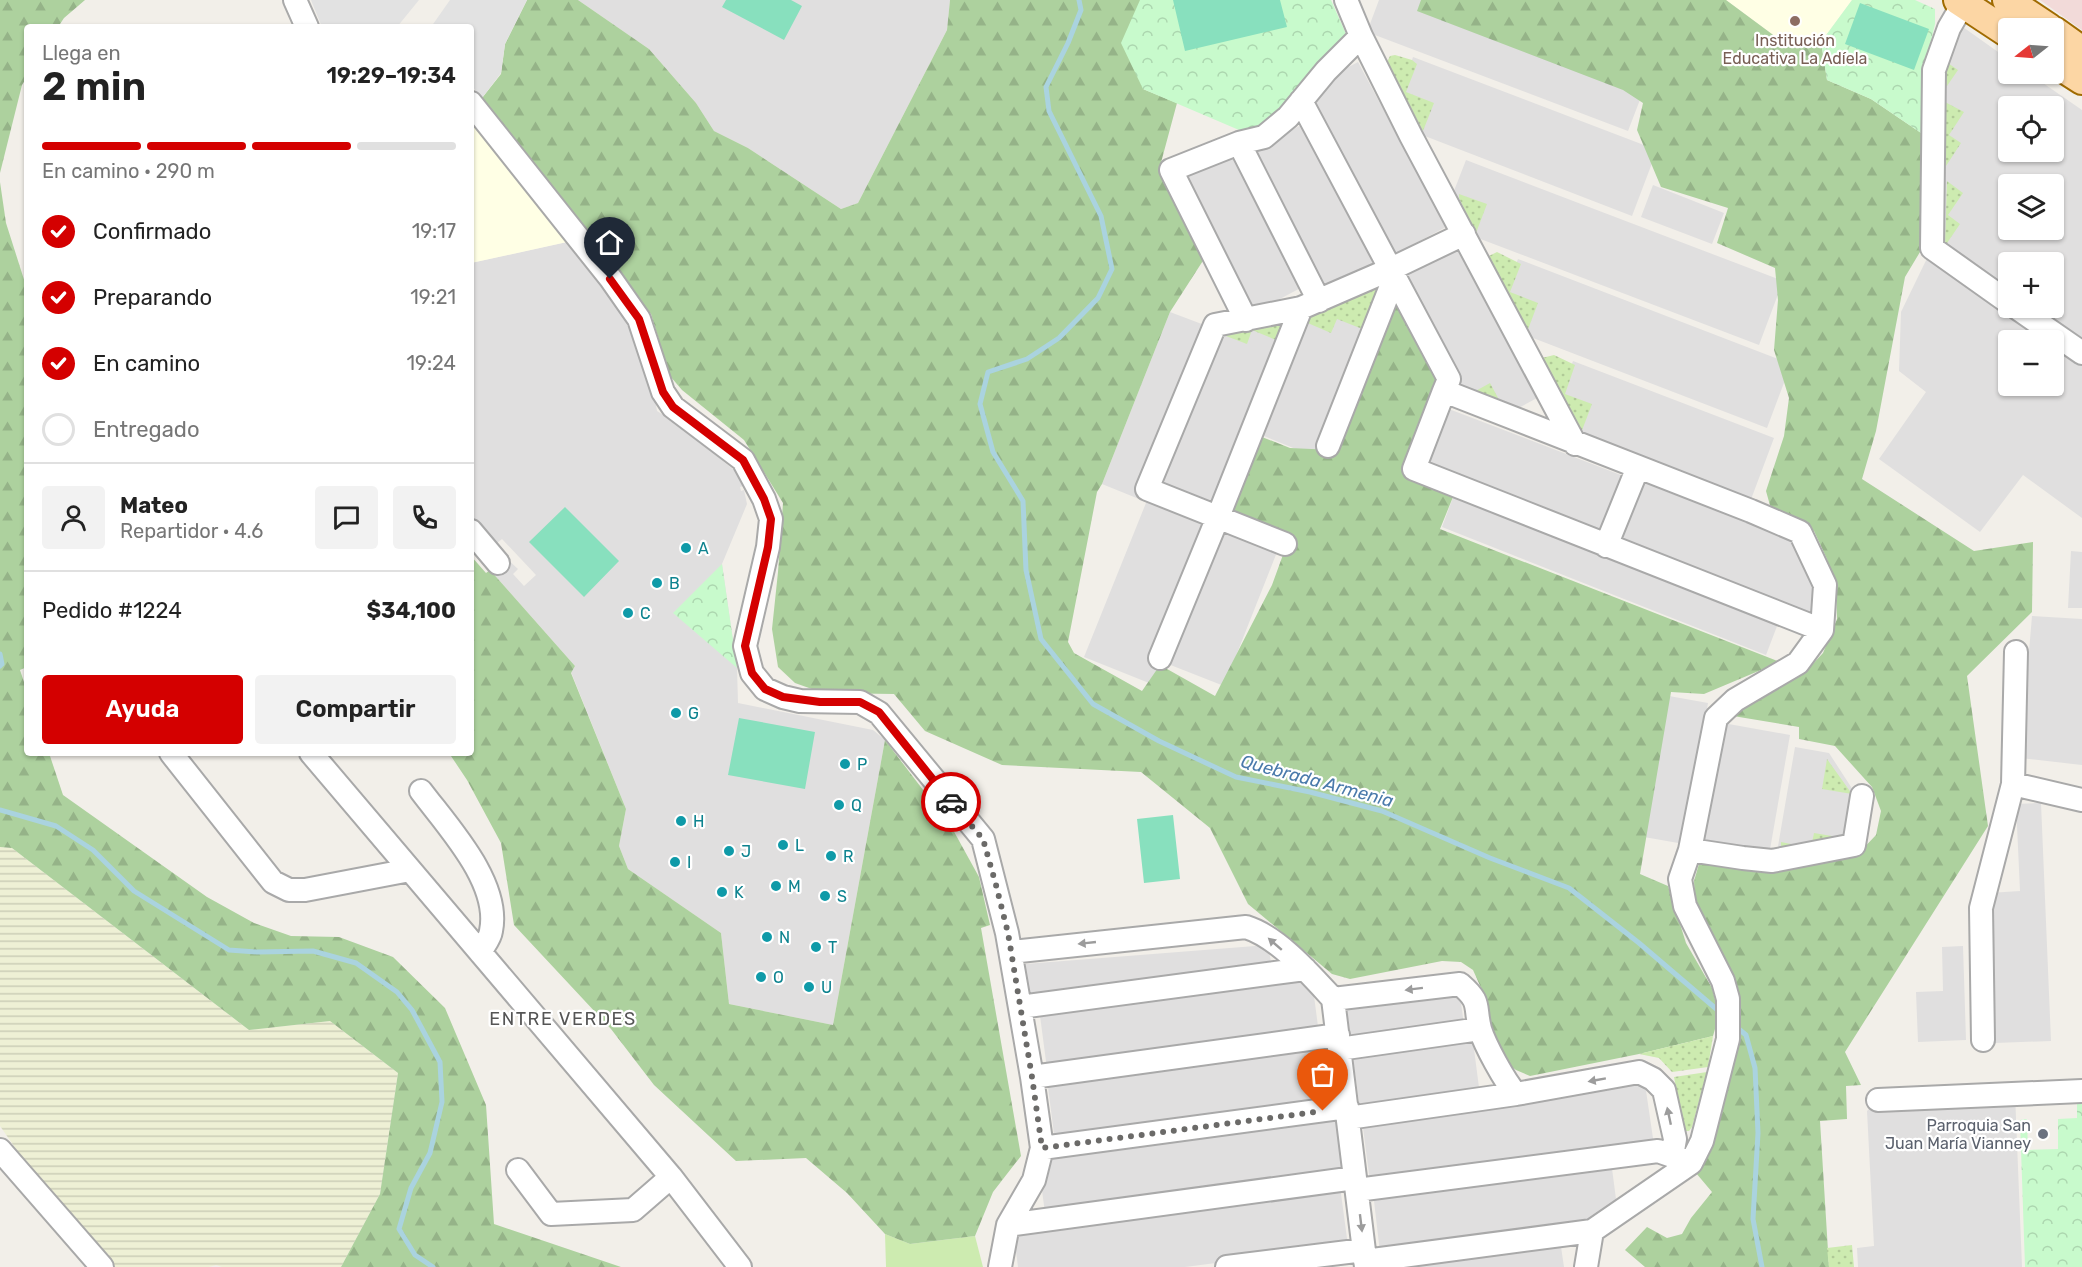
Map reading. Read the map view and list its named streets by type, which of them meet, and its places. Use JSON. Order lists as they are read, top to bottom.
{
  "districts": ["ENTRE VERDES"],
  "water": ["Quebrada Armenia"],
  "places": [
    "Institución Educativa La Adíela",
    "A",
    "B",
    "C",
    "G",
    "P",
    "Q",
    "H",
    "L",
    "J",
    "R",
    "I",
    "M",
    "K",
    "S",
    "N",
    "T",
    "O",
    "U",
    "Parroquia San Juan María Vianney"
  ],
  "north": "left",
  "page": {
    "map_buttons": ["+", "−"],
    "heading": ["2 min", "Llega en", "19:29–19:34"],
    "panel": [
      "Mateo",
      "Repartidor · 4.6",
      "Pedido #1224",
      "$34,100"
    ],
    "bar": "En camino · 290 m",
    "list": [
      ["Confirmado", "19:17"],
      ["Preparando", "19:21"],
      ["En camino", "19:24"],
      "Entregado"
    ],
    "buttons": ["Ayuda", "Compartir"]
  }
}
